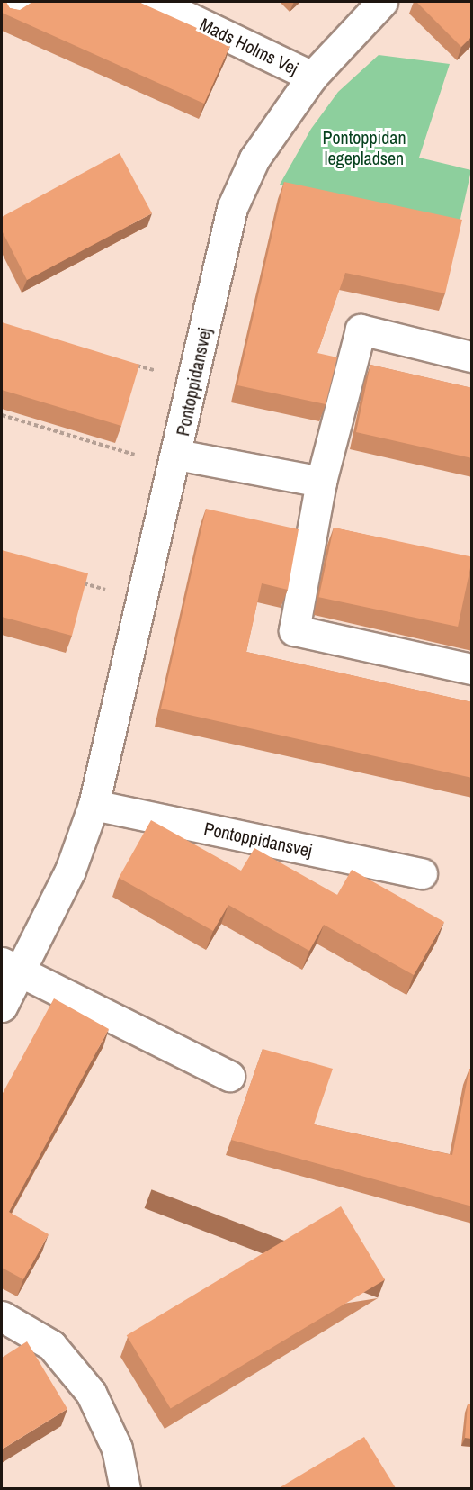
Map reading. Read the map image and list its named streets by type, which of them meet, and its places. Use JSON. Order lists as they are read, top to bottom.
{
  "streets": {
    "street": ["Mads Holms Vej", "Pontoppidansvej"]
  },
  "crossings": [
    ["Mads Holms Vej", "Pontoppidansvej"]
  ],
  "parks": ["Pontoppidan legepladsen"]
}
